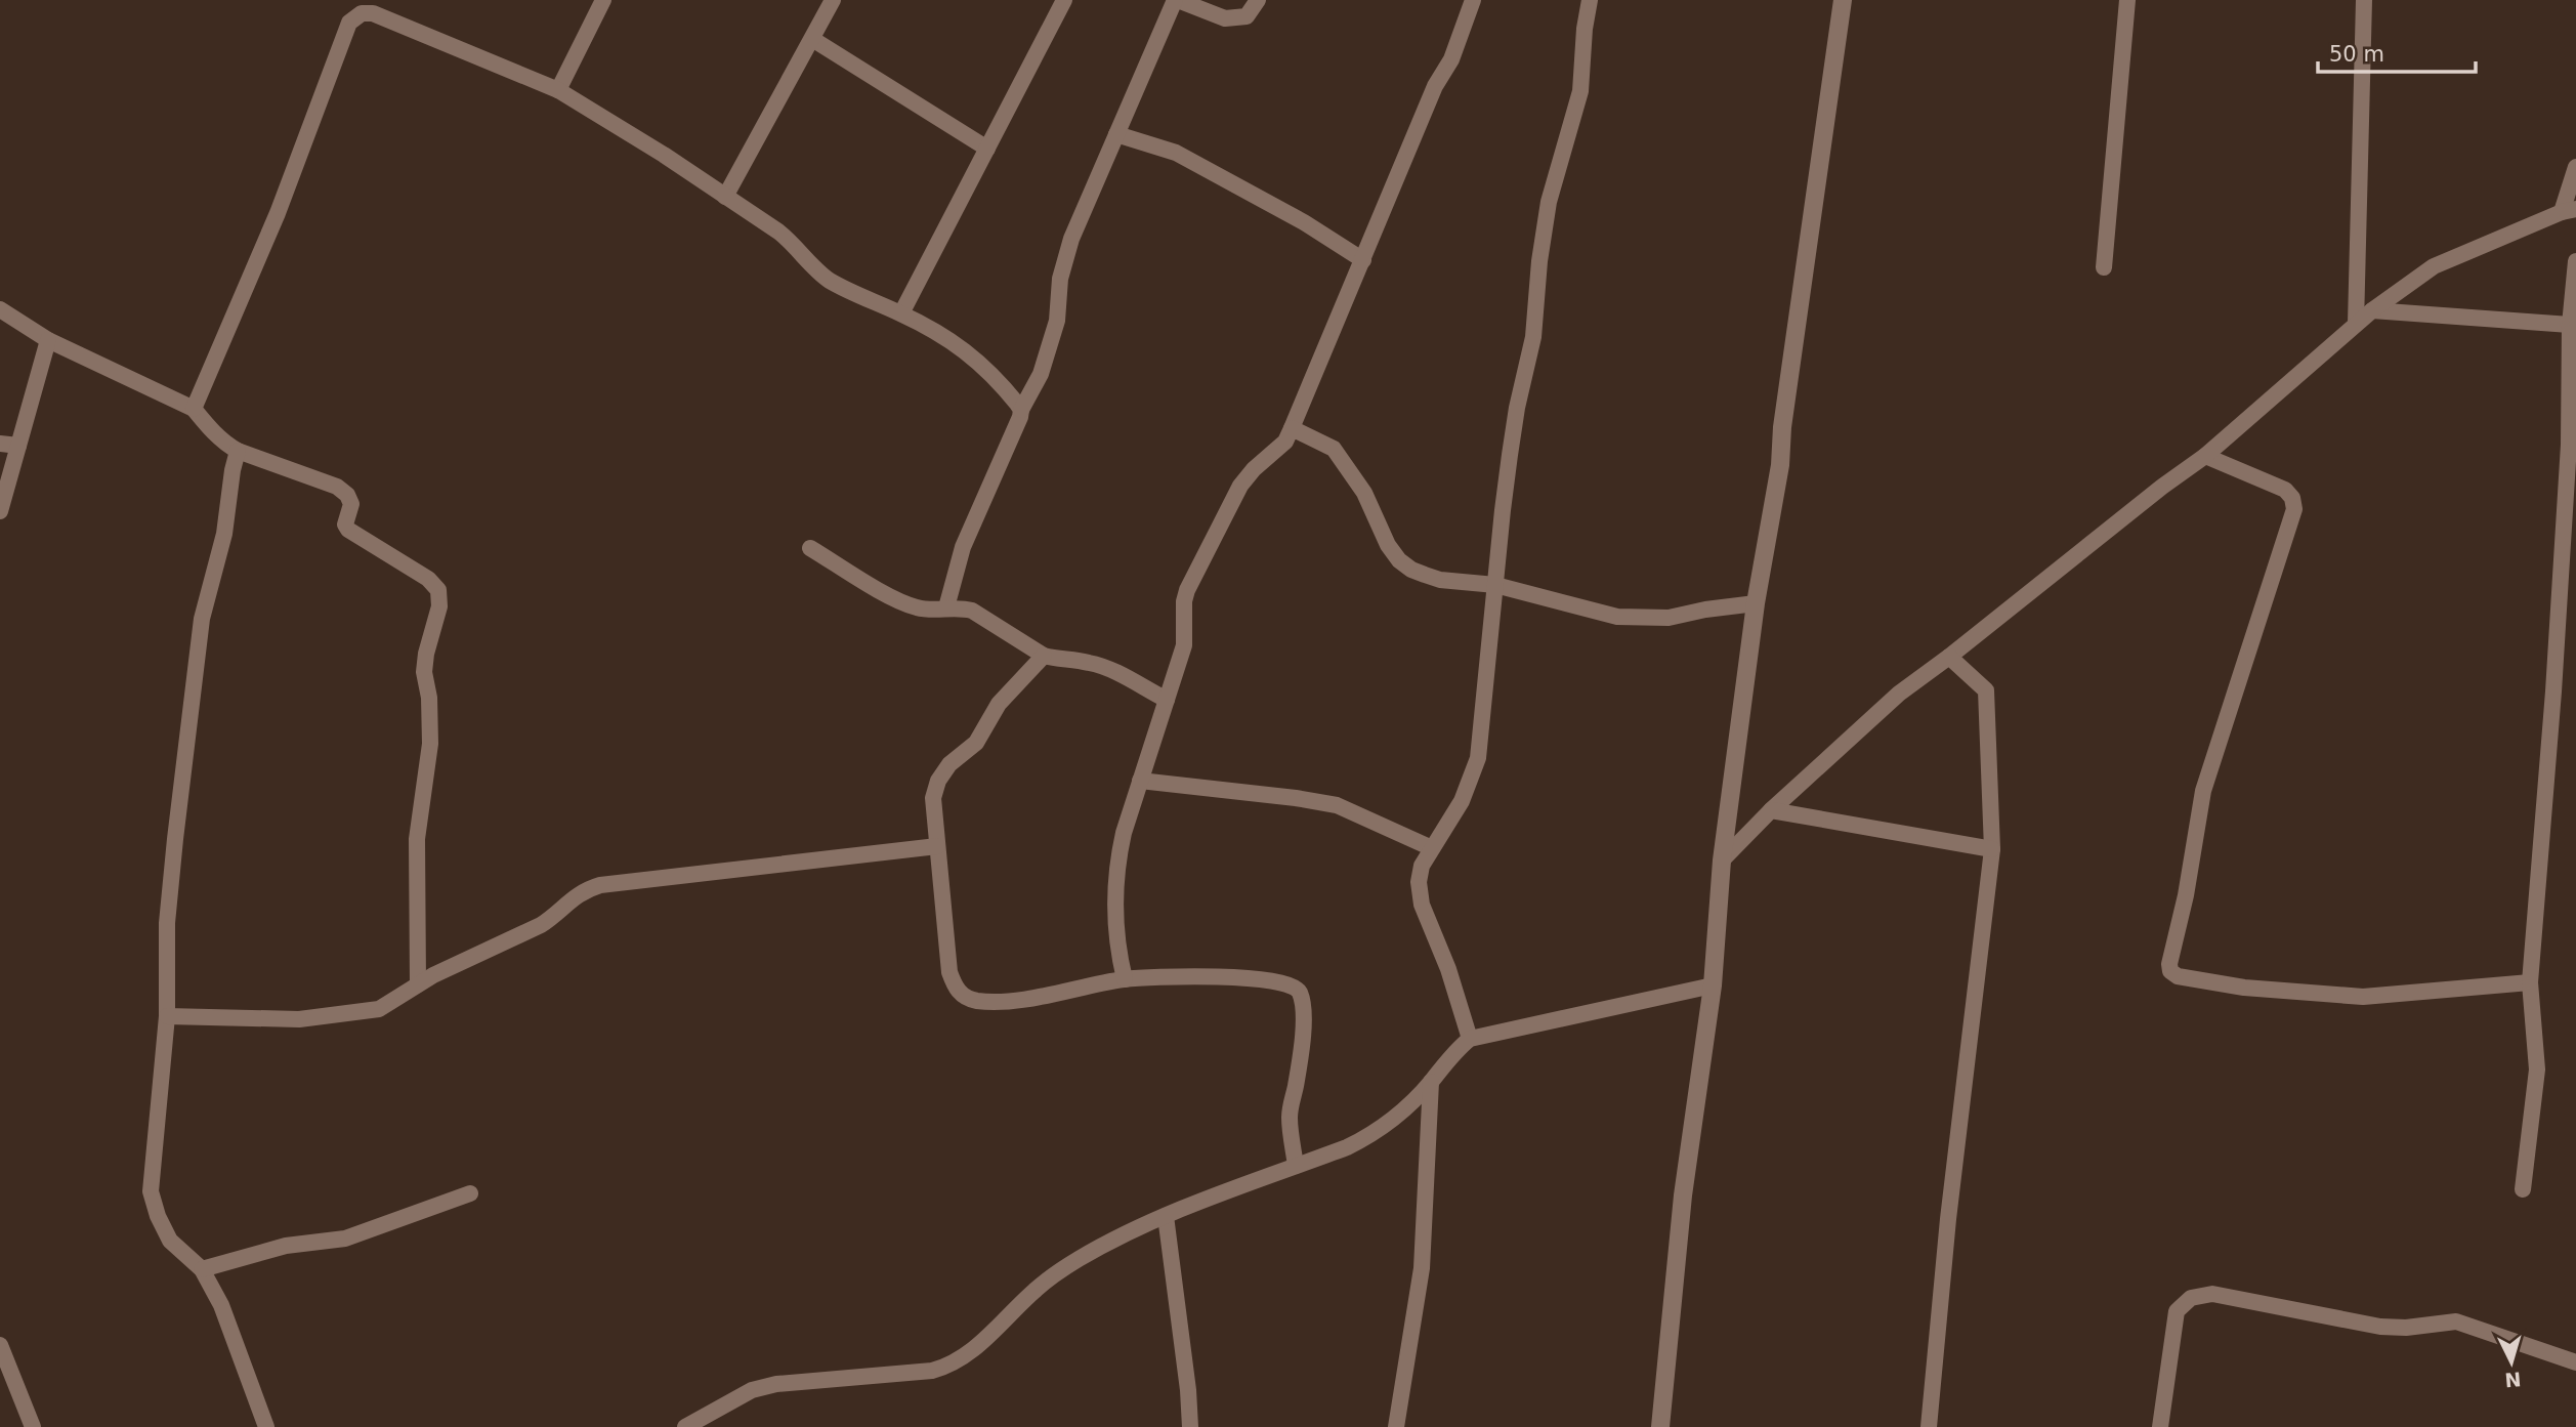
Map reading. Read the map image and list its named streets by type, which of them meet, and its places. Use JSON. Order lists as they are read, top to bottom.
{
  "scale_bar": "50 m",
  "north": "bottom"
}
